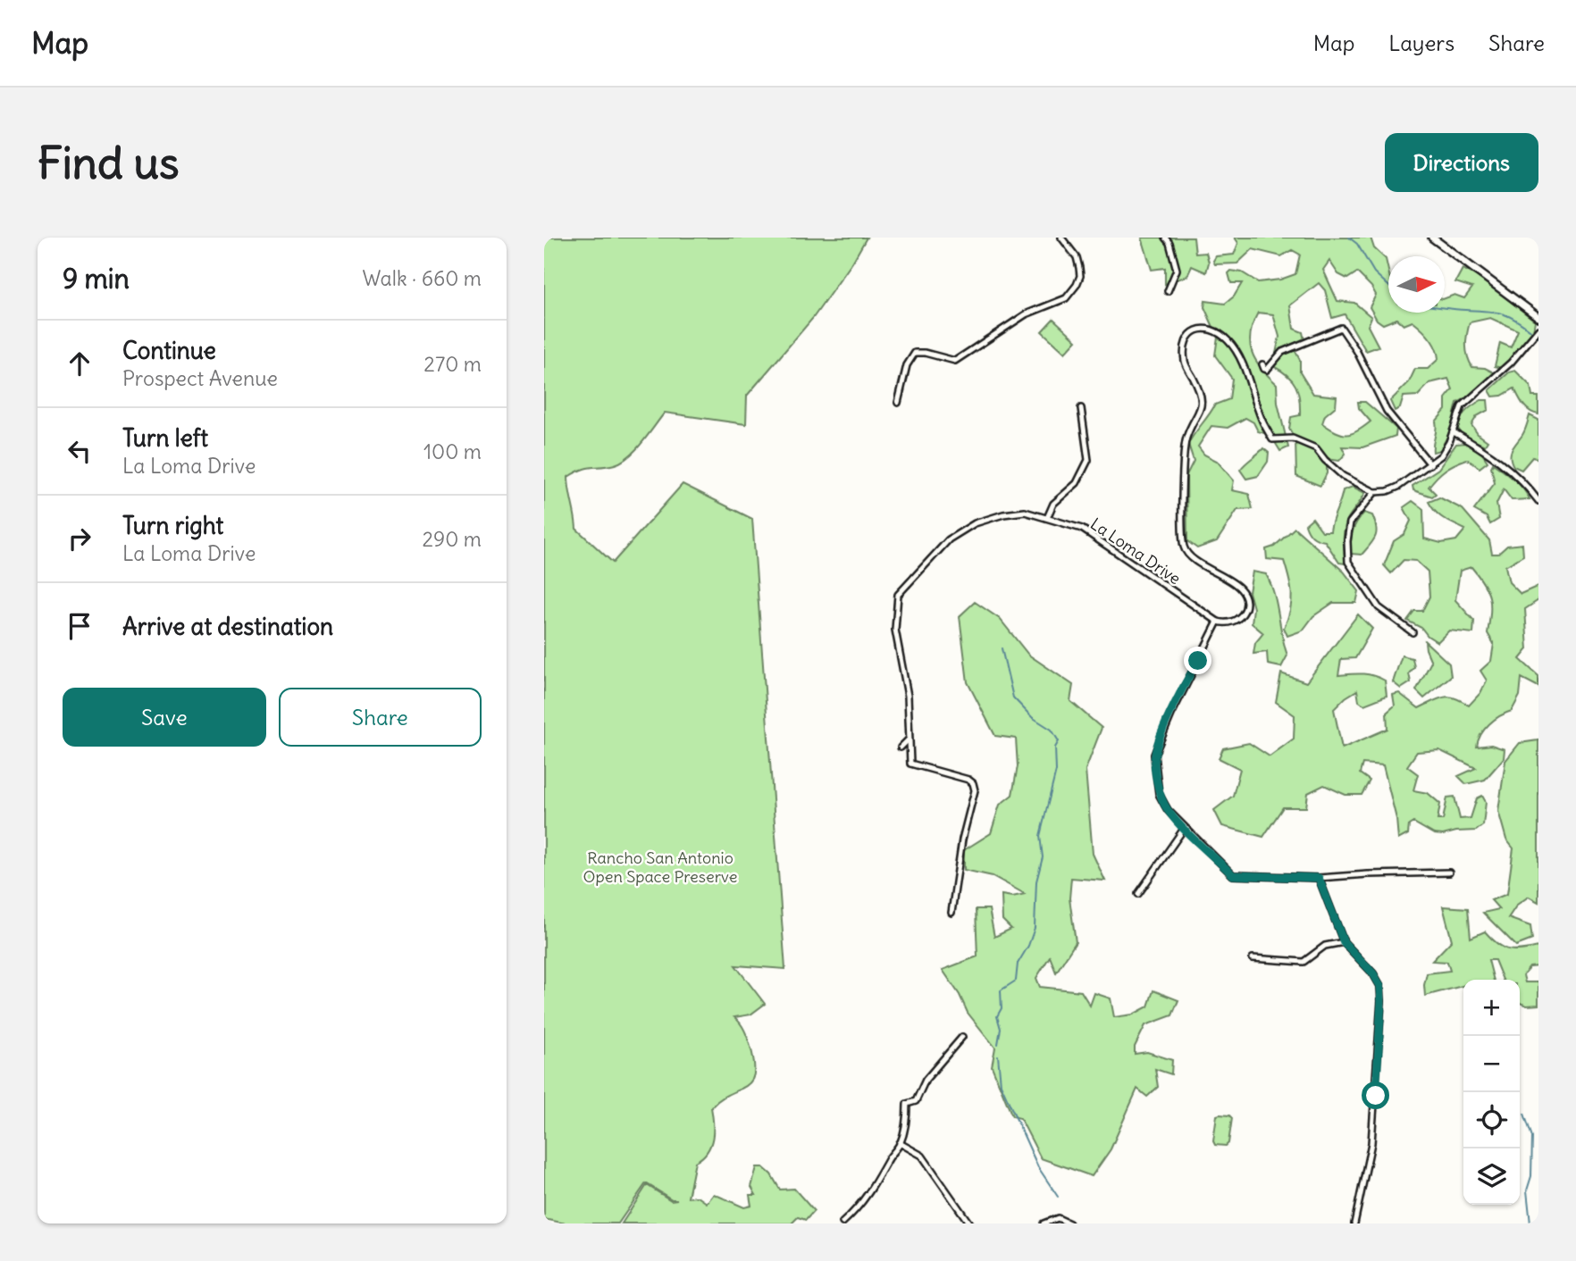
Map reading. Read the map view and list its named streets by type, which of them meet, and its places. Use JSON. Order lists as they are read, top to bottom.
{
  "streets": {
    "street": ["La Loma Drive"]
  },
  "parks": ["Rancho San Antonio Open Space Preserve"],
  "north": "right",
  "page": {
    "header": "Map",
    "nav": ["Map", "Layers", "Share"],
    "buttons": [
      "Directions",
      ["Save", "Share"]
    ],
    "title": "Find us",
    "heading": ["9 min", "Walk · 660 m"],
    "list": [
      ["Continue", "Prospect Avenue", "270 m"],
      ["Turn left", "La Loma Drive", "100 m"],
      ["Turn right", "La Loma Drive", "290 m"],
      "Arrive at destination"
    ],
    "map_buttons": ["+", "−"]
  }
}
